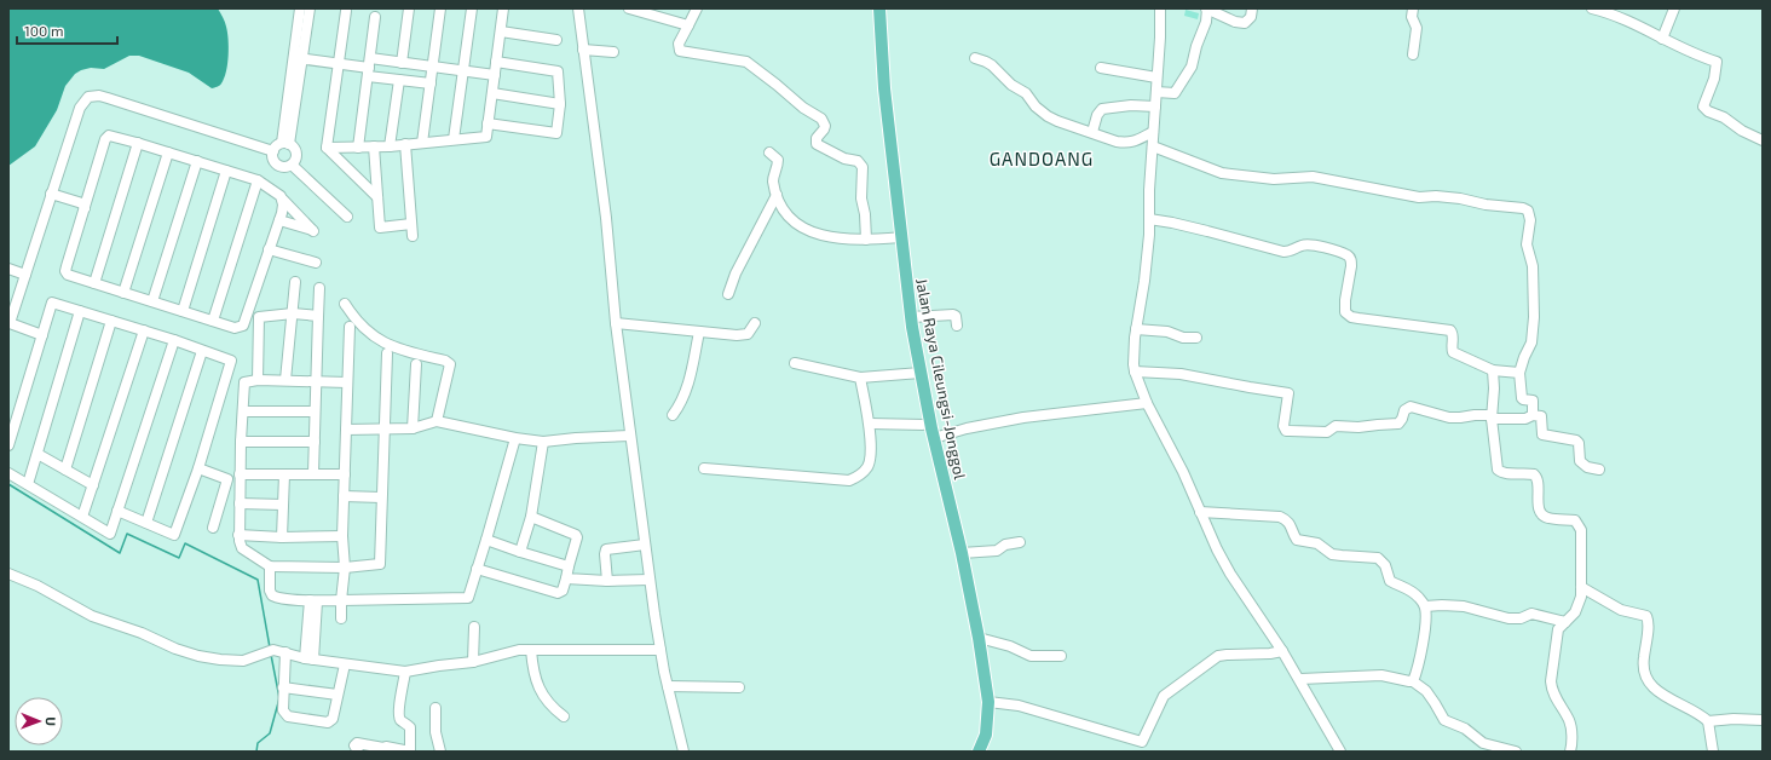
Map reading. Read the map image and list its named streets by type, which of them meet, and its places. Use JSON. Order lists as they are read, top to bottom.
{
  "streets": {
    "main road": ["Jalan Raya Cileungsi-Jonggol"]
  },
  "districts": ["GANDOANG"],
  "scale_bar": "100 m",
  "north": "right"
}
